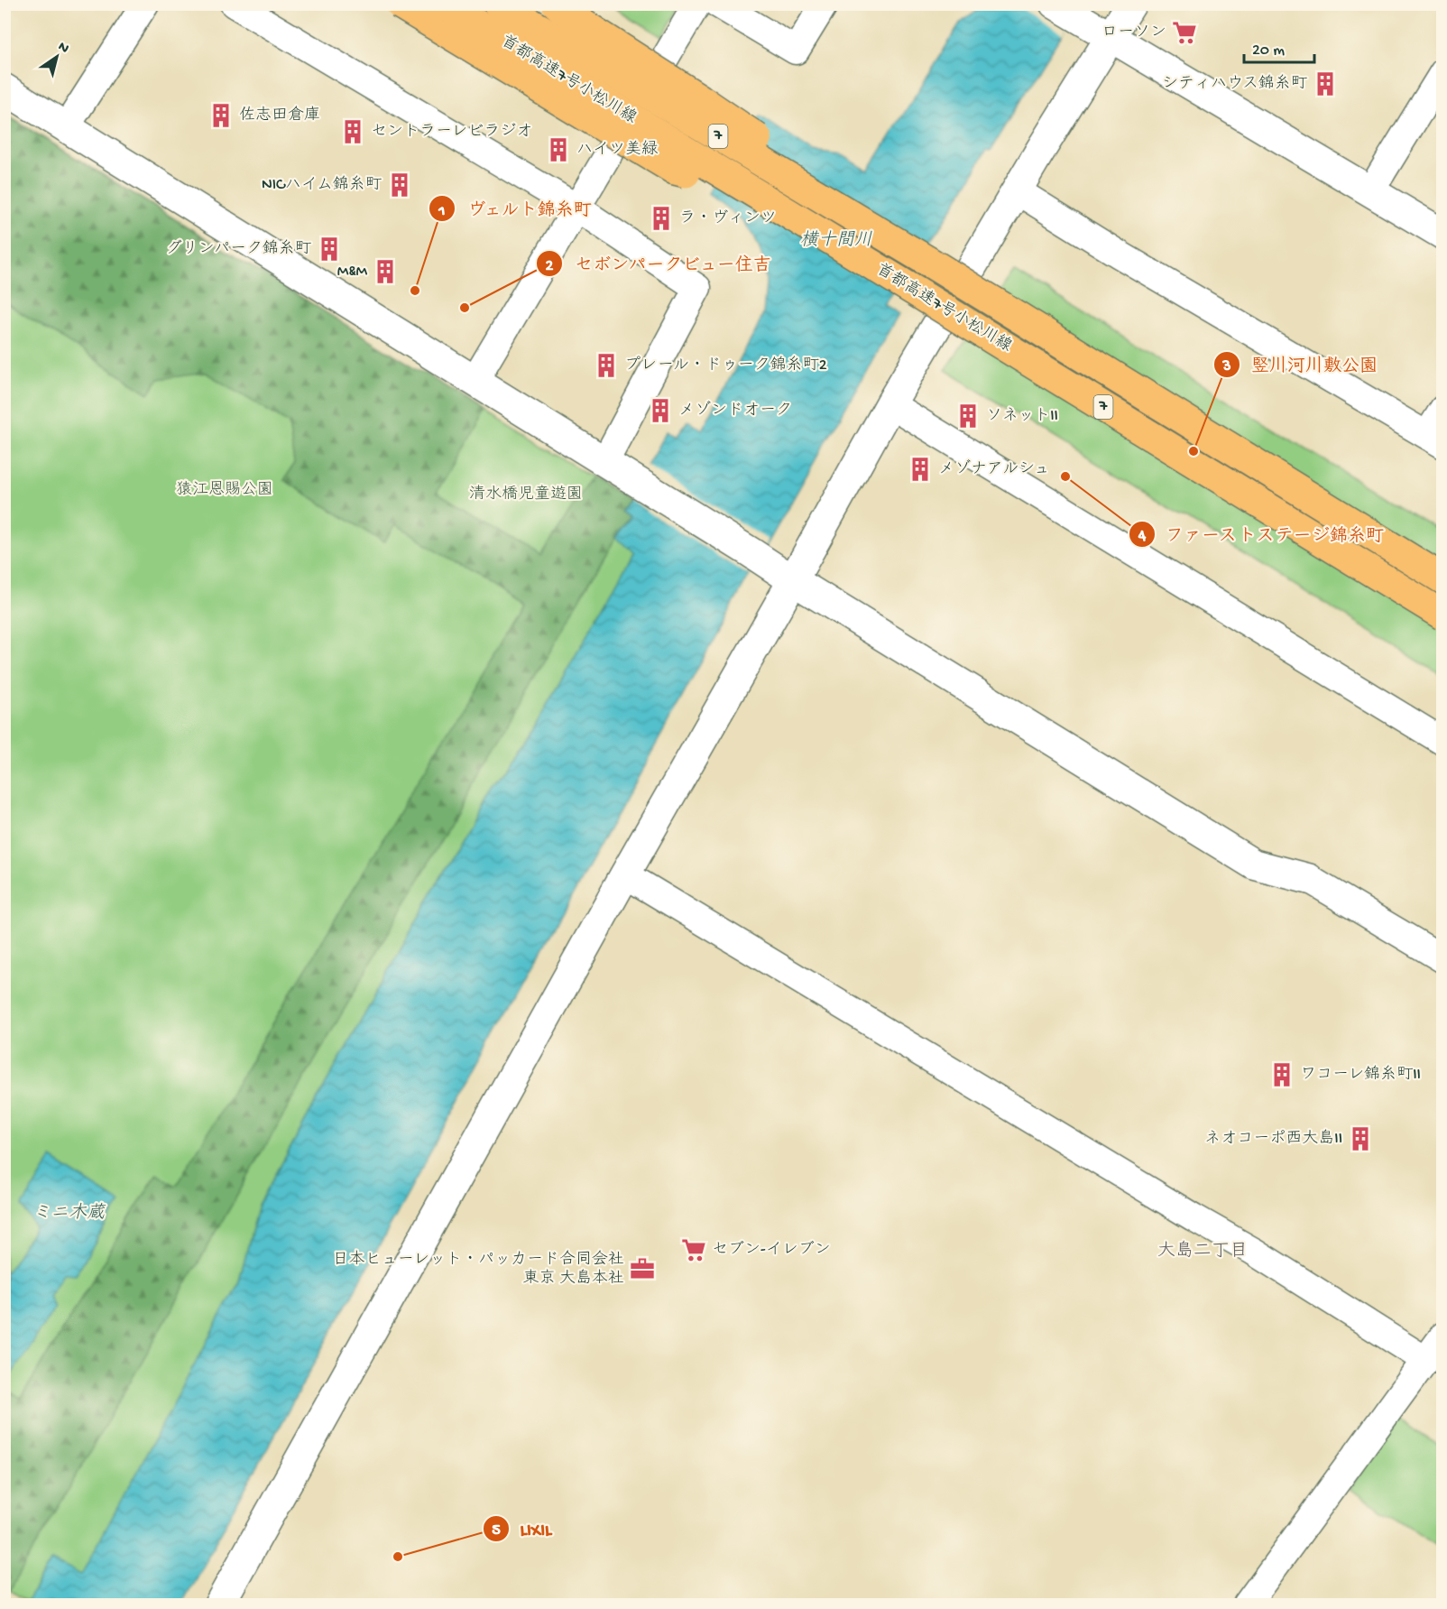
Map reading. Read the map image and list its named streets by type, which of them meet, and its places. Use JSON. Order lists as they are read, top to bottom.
{
  "streets": {
    "highway": ["首都高速7号小松川線", "7"]
  },
  "districts": ["大島二丁目"],
  "water": ["横十間川", "ミニ木蔵"],
  "parks": ["猿江恩賜公園", "清水橋児童遊園"],
  "places": {
    "supermarket": ["ローソン", "セブン-イレブン"],
    "building": [
      "シティハウス錦糸町",
      "佐志田倉庫",
      "セントラーレビラジオ",
      "ハイツ美緑",
      "NICハイム錦糸町",
      "ラ・ヴィンツ",
      "グリンパーク錦糸町",
      "M&M",
      "プレール・ドゥーク錦糸町2",
      "メゾンドオーク",
      "ソネットII",
      "メゾナアルシュ",
      "ワコーレ錦糸町II",
      "ネオコーポ西大島II"
    ],
    "other": [
      "ヴェルト錦糸町",
      "セボンパークビュー住吉",
      "竪川河川敷公園",
      "ファーストステージ錦糸町",
      "LIXIL"
    ],
    "office": ["日本ヒューレット・パッカード合同会社 東京 大島本社"]
  },
  "scale_bar": "20 m",
  "north": "top right"
}
